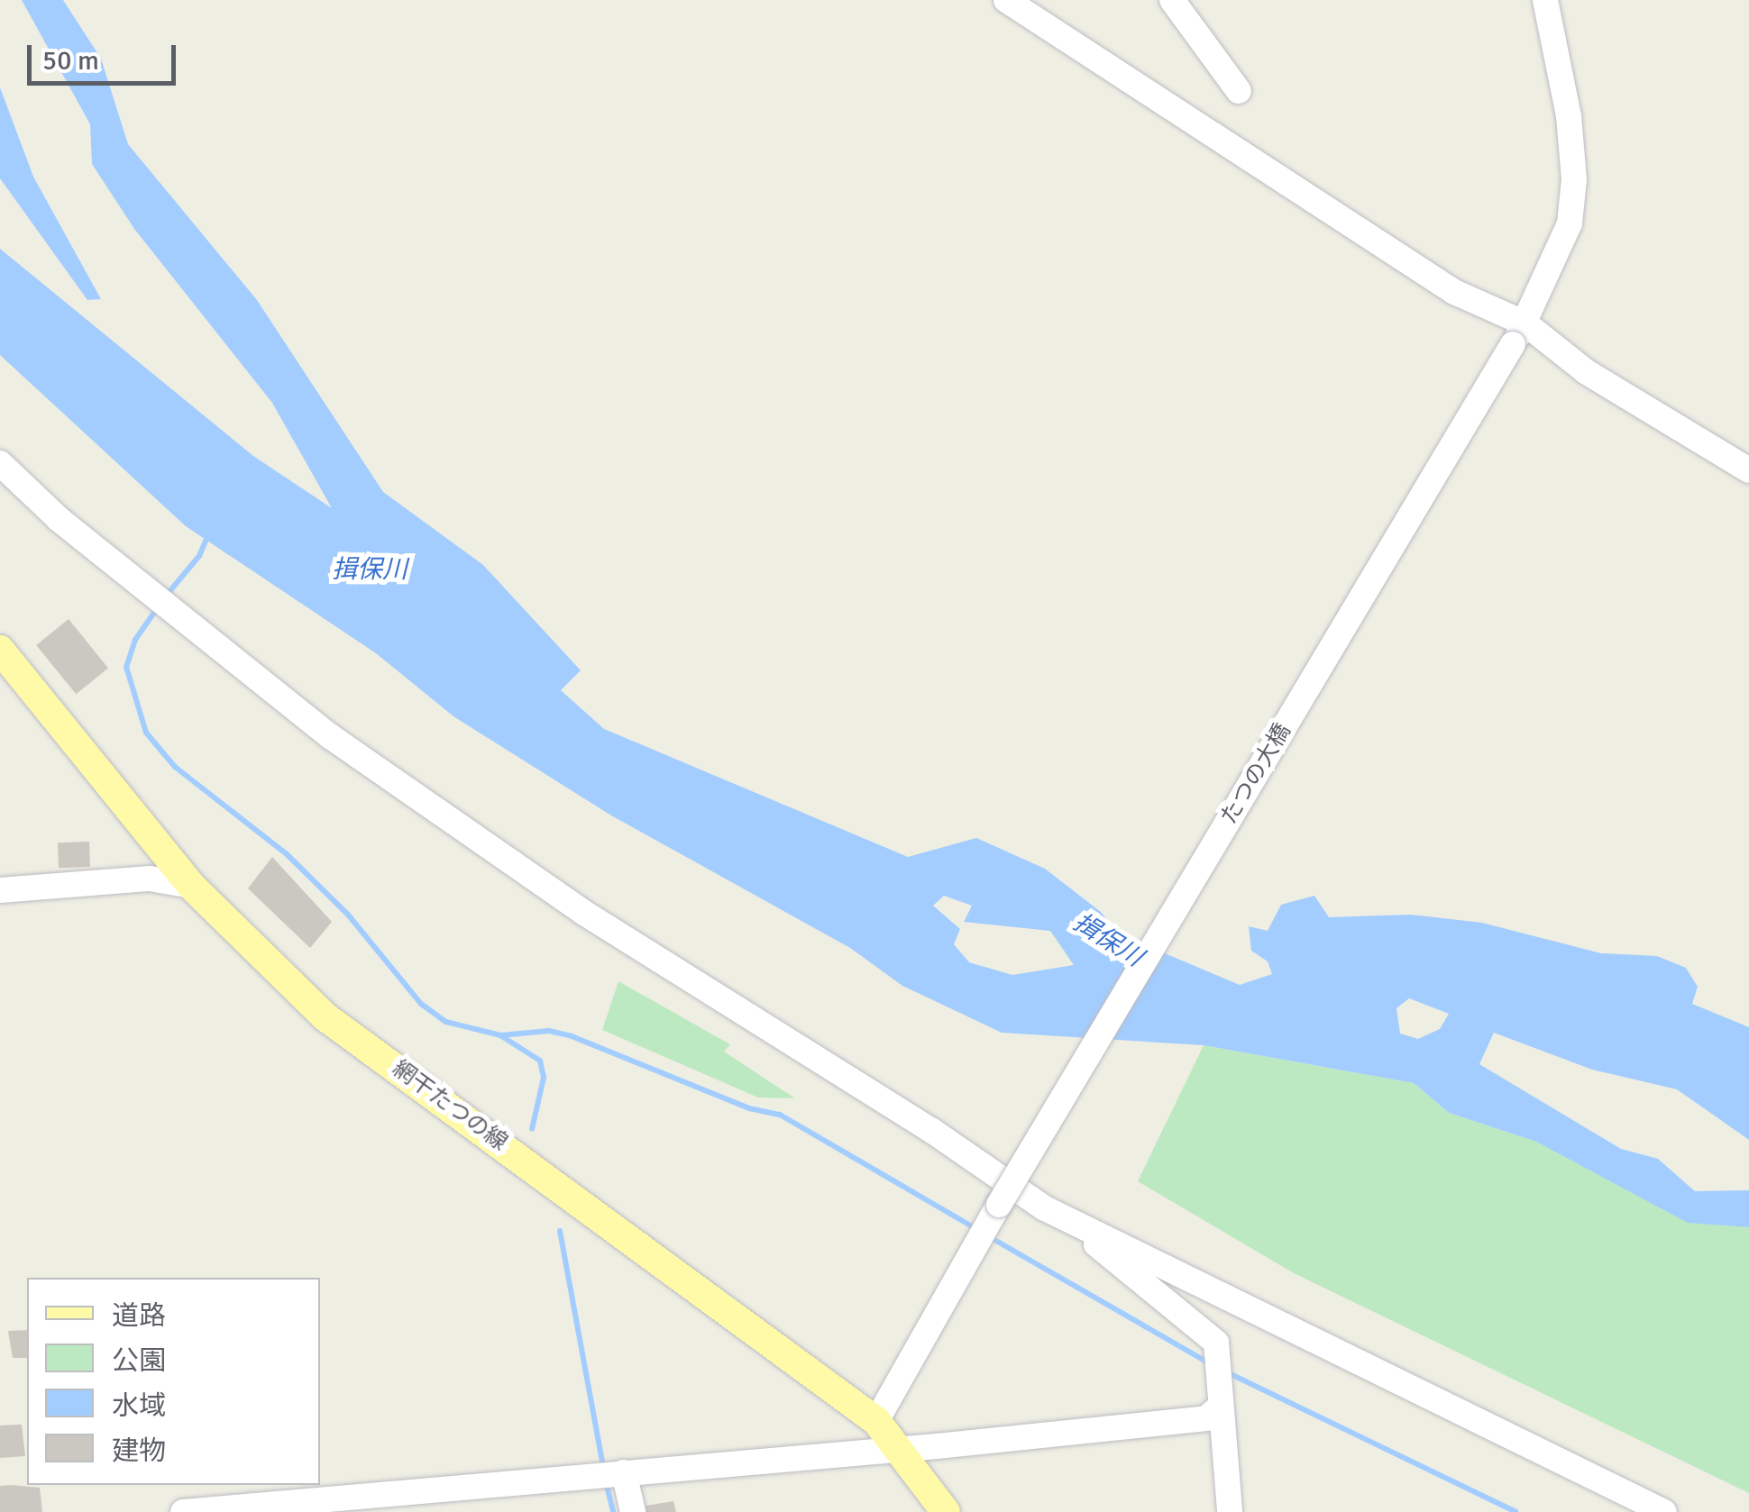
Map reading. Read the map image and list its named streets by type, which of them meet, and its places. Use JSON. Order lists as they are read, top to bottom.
{
  "streets": {
    "main road": ["網干たつの線"],
    "street": ["たつの大橋"]
  },
  "crossings": [
    ["たつの大橋", "網干たつの線"]
  ],
  "water": ["揖保川"],
  "legend": [
    "道路",
    "公園",
    "水域",
    "建物"
  ],
  "scale_bar": "50 m"
}
